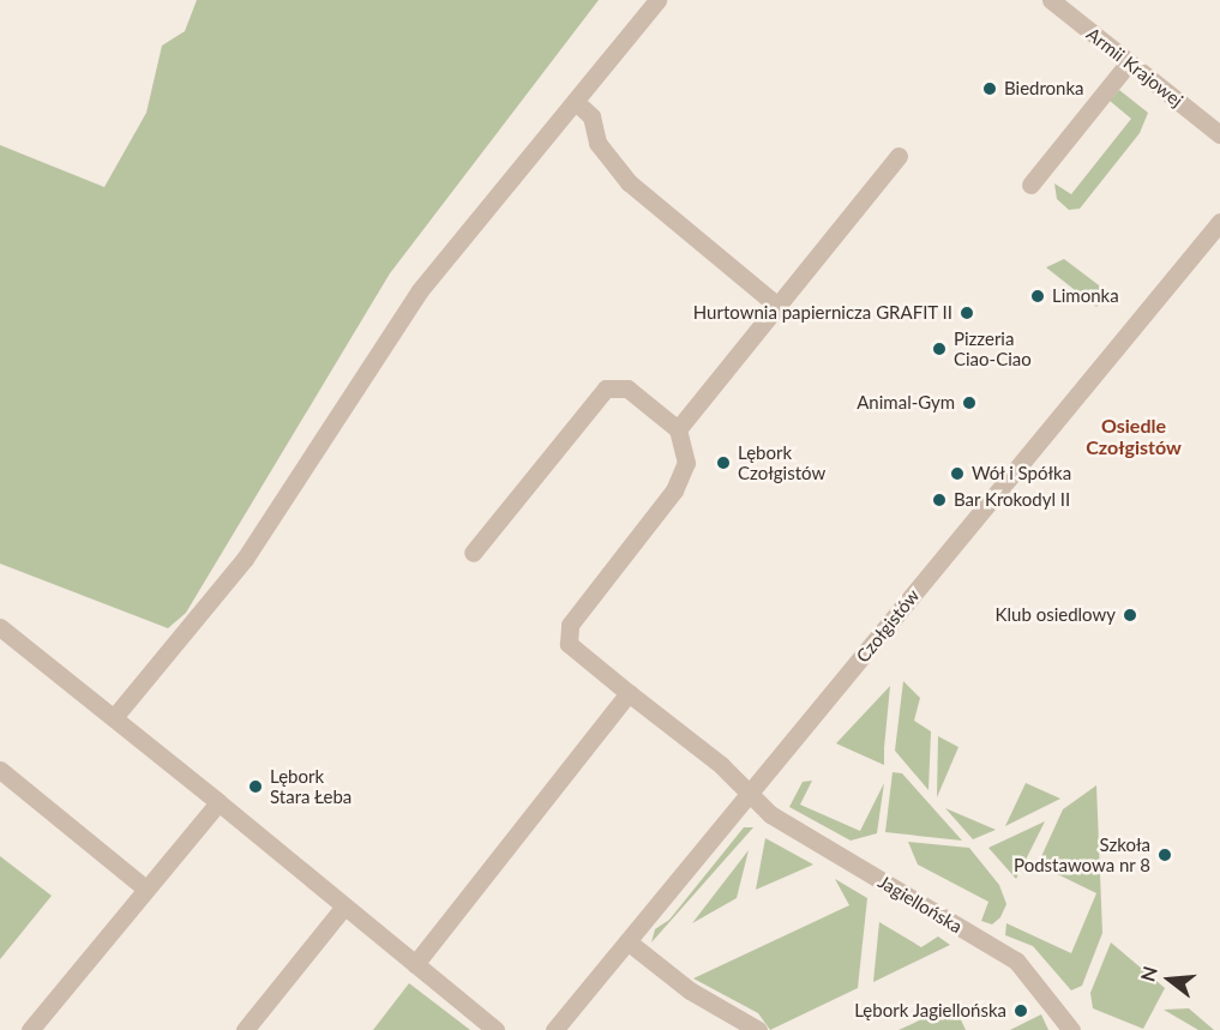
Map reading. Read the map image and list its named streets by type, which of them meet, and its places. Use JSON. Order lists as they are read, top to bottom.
{
  "streets": {
    "street": ["Armii Krajowej", "Czołgistów", "Jagiellońska"]
  },
  "crossings": [
    ["Czołgistów", "Jagiellońska"]
  ],
  "districts": ["Osiedle Czołgistów"],
  "places": [
    "Biedronka",
    "Limonka",
    "Hurtownia papiernicza GRAFIT II",
    "Pizzeria Ciao-Ciao",
    "Animal-Gym",
    "Lębork Czołgistów",
    "Wół i Spółka",
    "Bar Krokodyl II",
    "Klub osiedlowy",
    "Lębork Stara Łeba",
    "Szkoła Podstawowa nr 8",
    "Lębork Jagiellońska"
  ],
  "north": "left"
}
